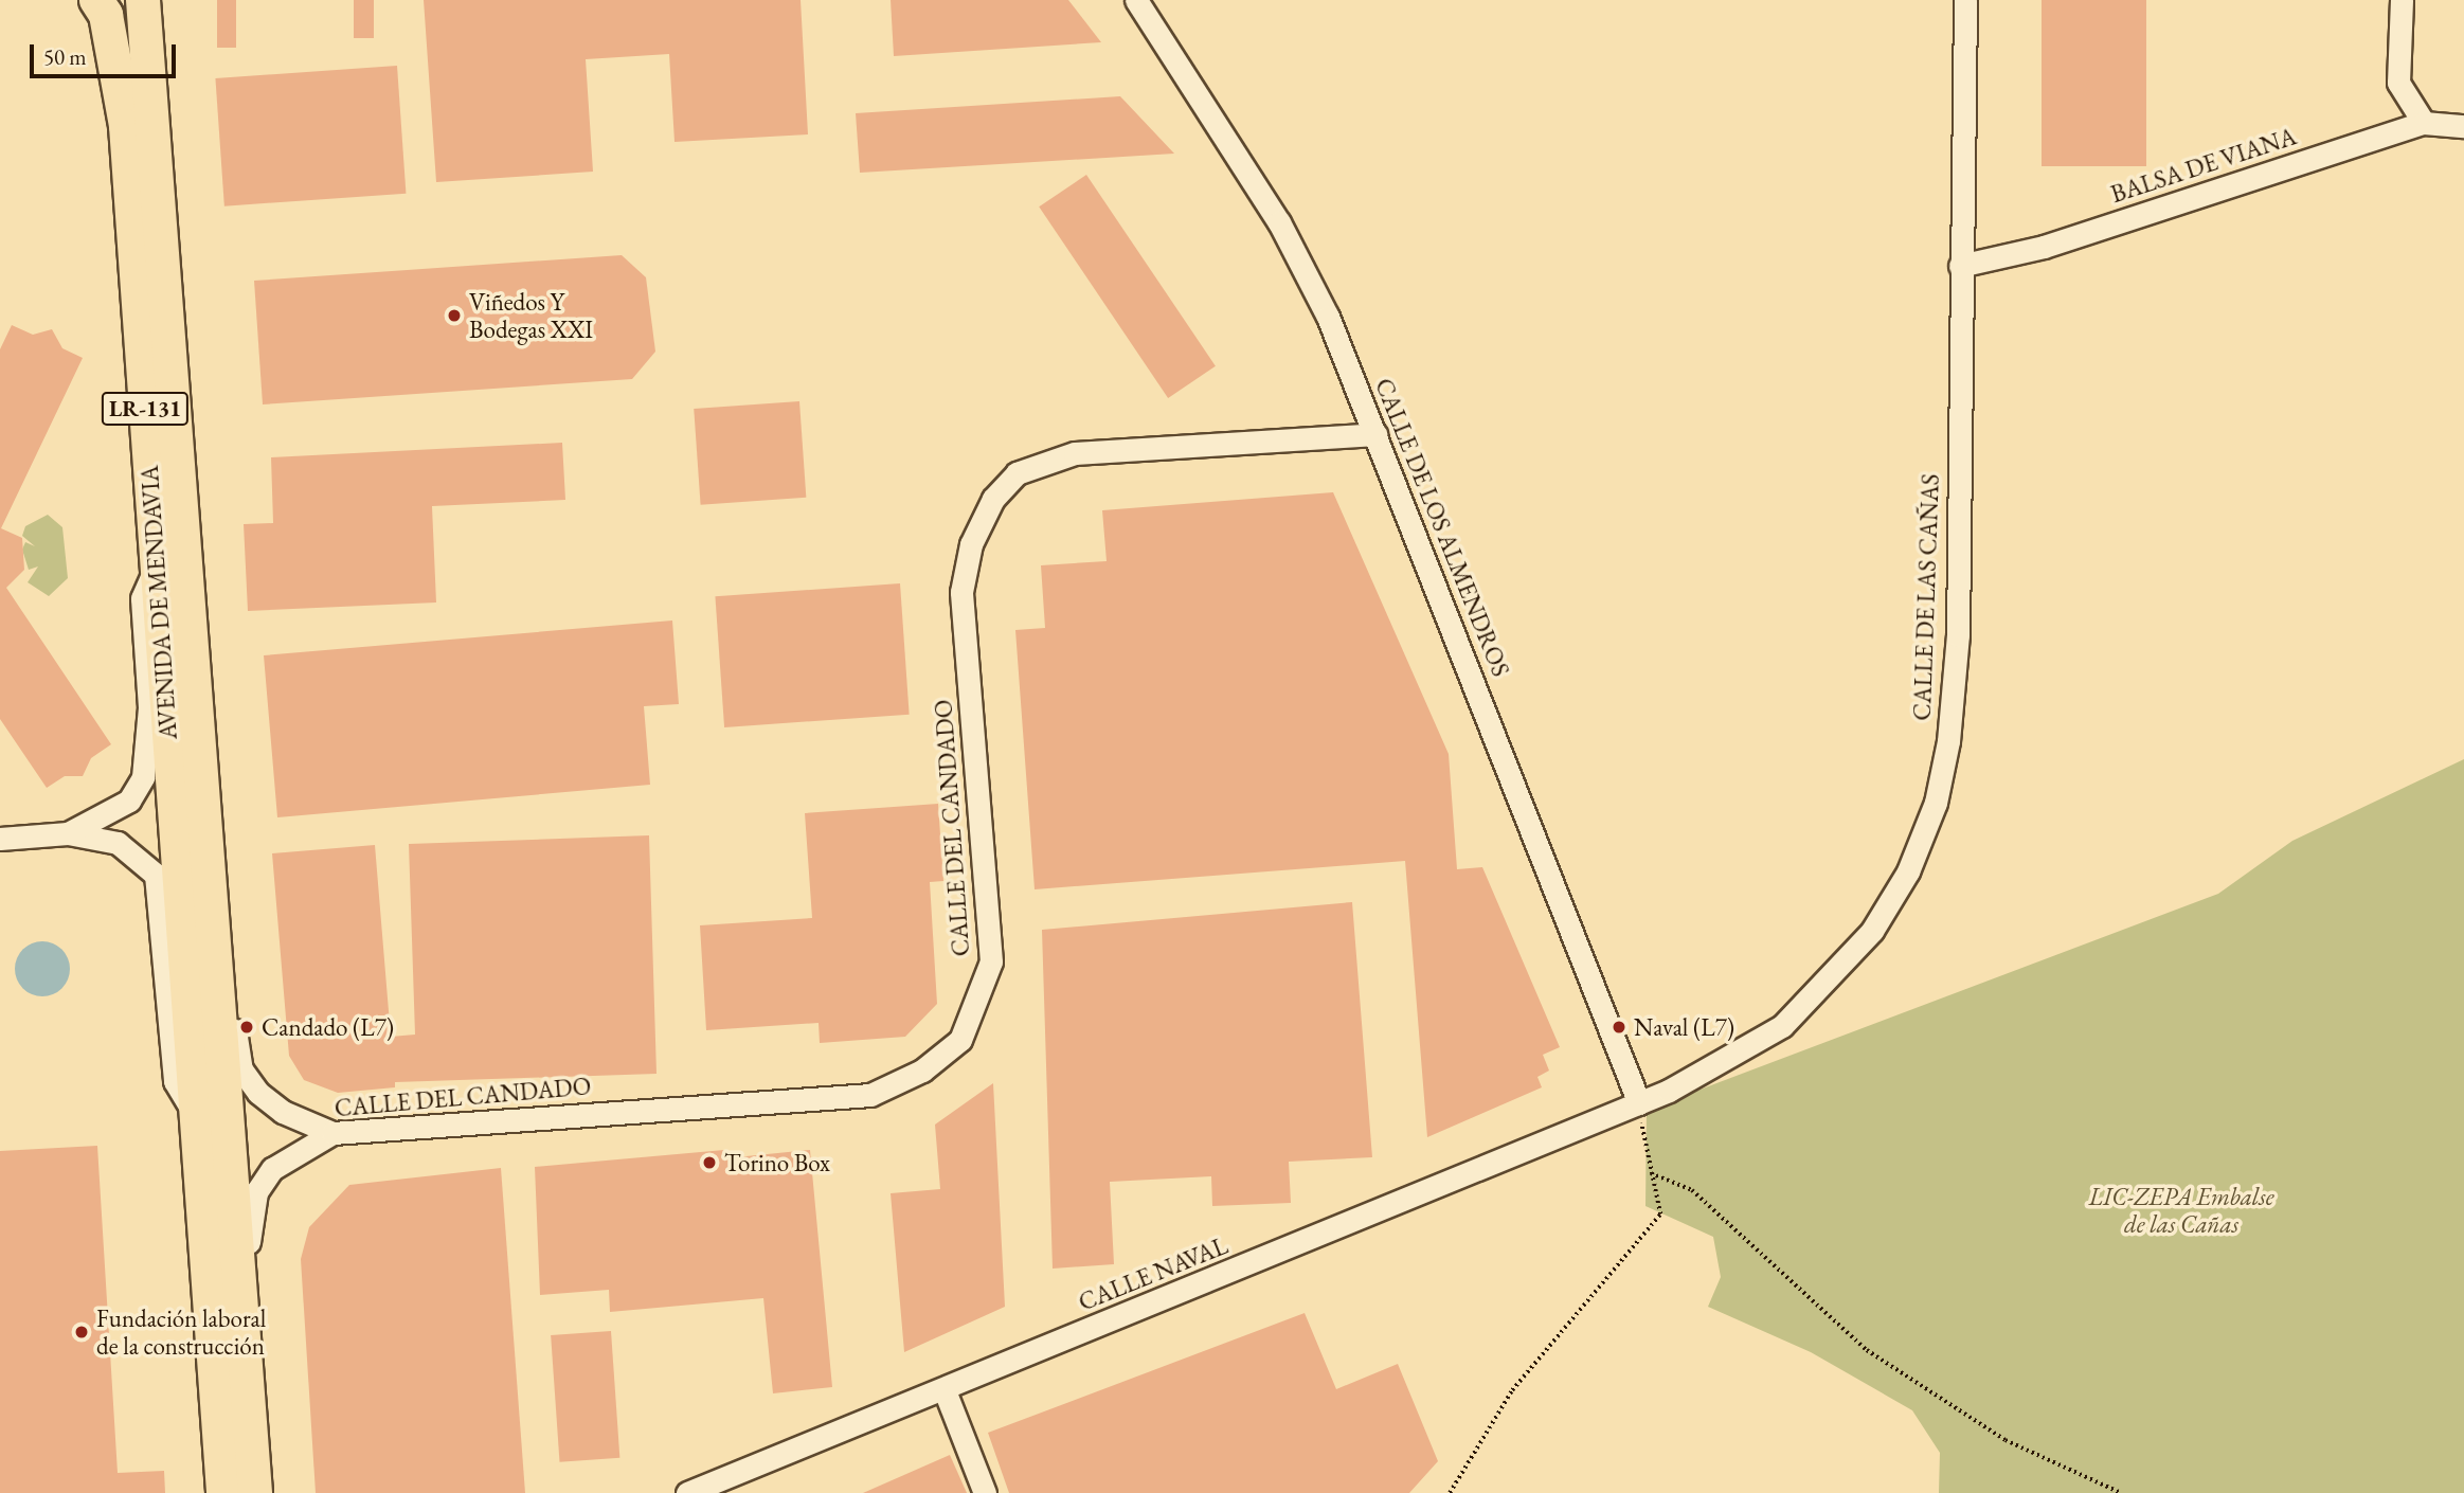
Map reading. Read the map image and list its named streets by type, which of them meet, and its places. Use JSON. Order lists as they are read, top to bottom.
{
  "streets": {
    "main road": ["LR-131", "AVENIDA DE MENDAVIA"],
    "street": [
      "BALSA DE VIANA",
      "CALLE DE LOS ALMENDROS",
      "CALLE DE LAS CAÑAS",
      "CALLE DEL CANDADO",
      "CALLE NAVAL"
    ]
  },
  "crossings": [
    ["BALSA DE VIANA", "CALLE DE LAS CAÑAS"],
    ["CALLE DE LOS ALMENDROS", "CALLE DE LAS CAÑAS"],
    ["CALLE DE LOS ALMENDROS", "CALLE DEL CANDADO"],
    ["CALLE DE LOS ALMENDROS", "CALLE NAVAL"],
    ["CALLE DE LAS CAÑAS", "CALLE NAVAL"],
    ["AVENIDA DE MENDAVIA", "CALLE DEL CANDADO"]
  ],
  "parks": ["LIC-ZEPA Embalse de las Cañas"],
  "places": [
    "Viñedos Y Bodegas XXI",
    "Candado (L7)",
    "Naval (L7)",
    "Torino Box",
    "Fundación laboral de la construcción"
  ],
  "scale_bar": "50 m"
}
